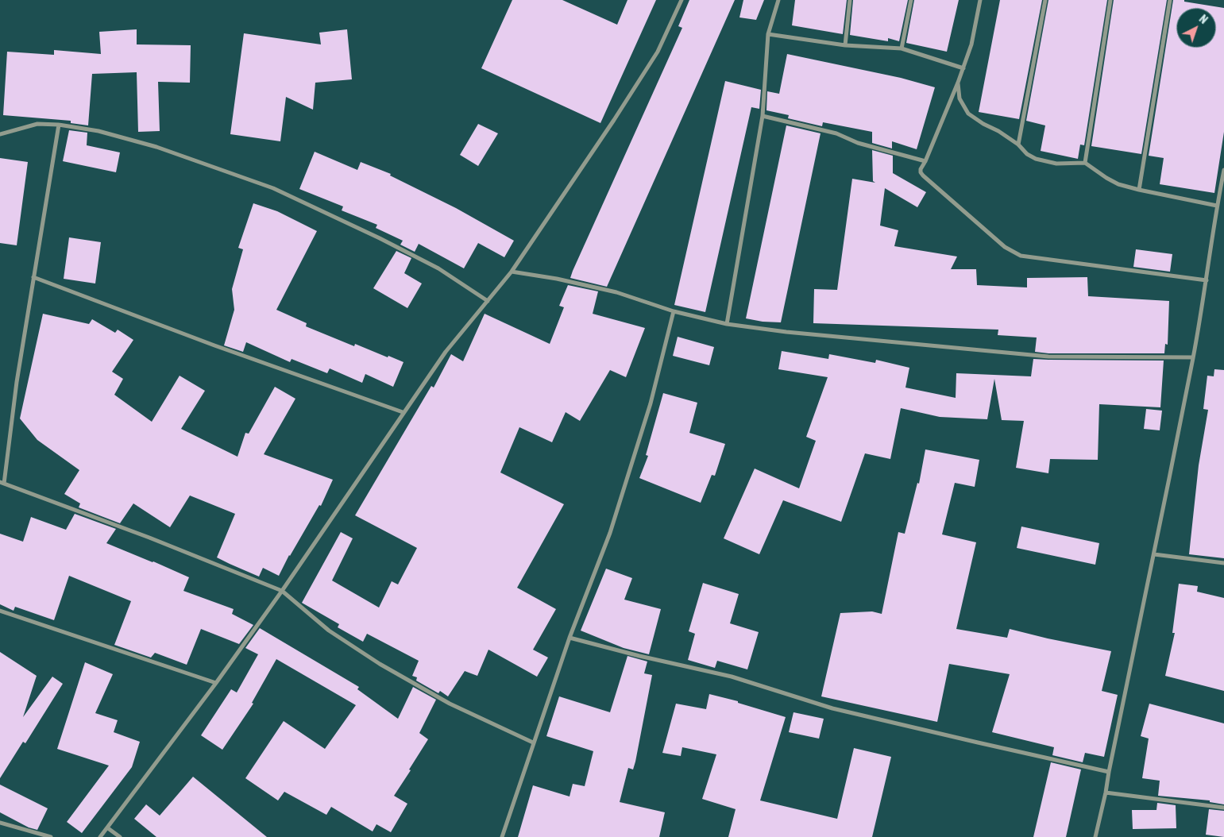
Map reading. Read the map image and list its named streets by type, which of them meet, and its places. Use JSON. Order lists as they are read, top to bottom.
{
  "north": "top right"
}
